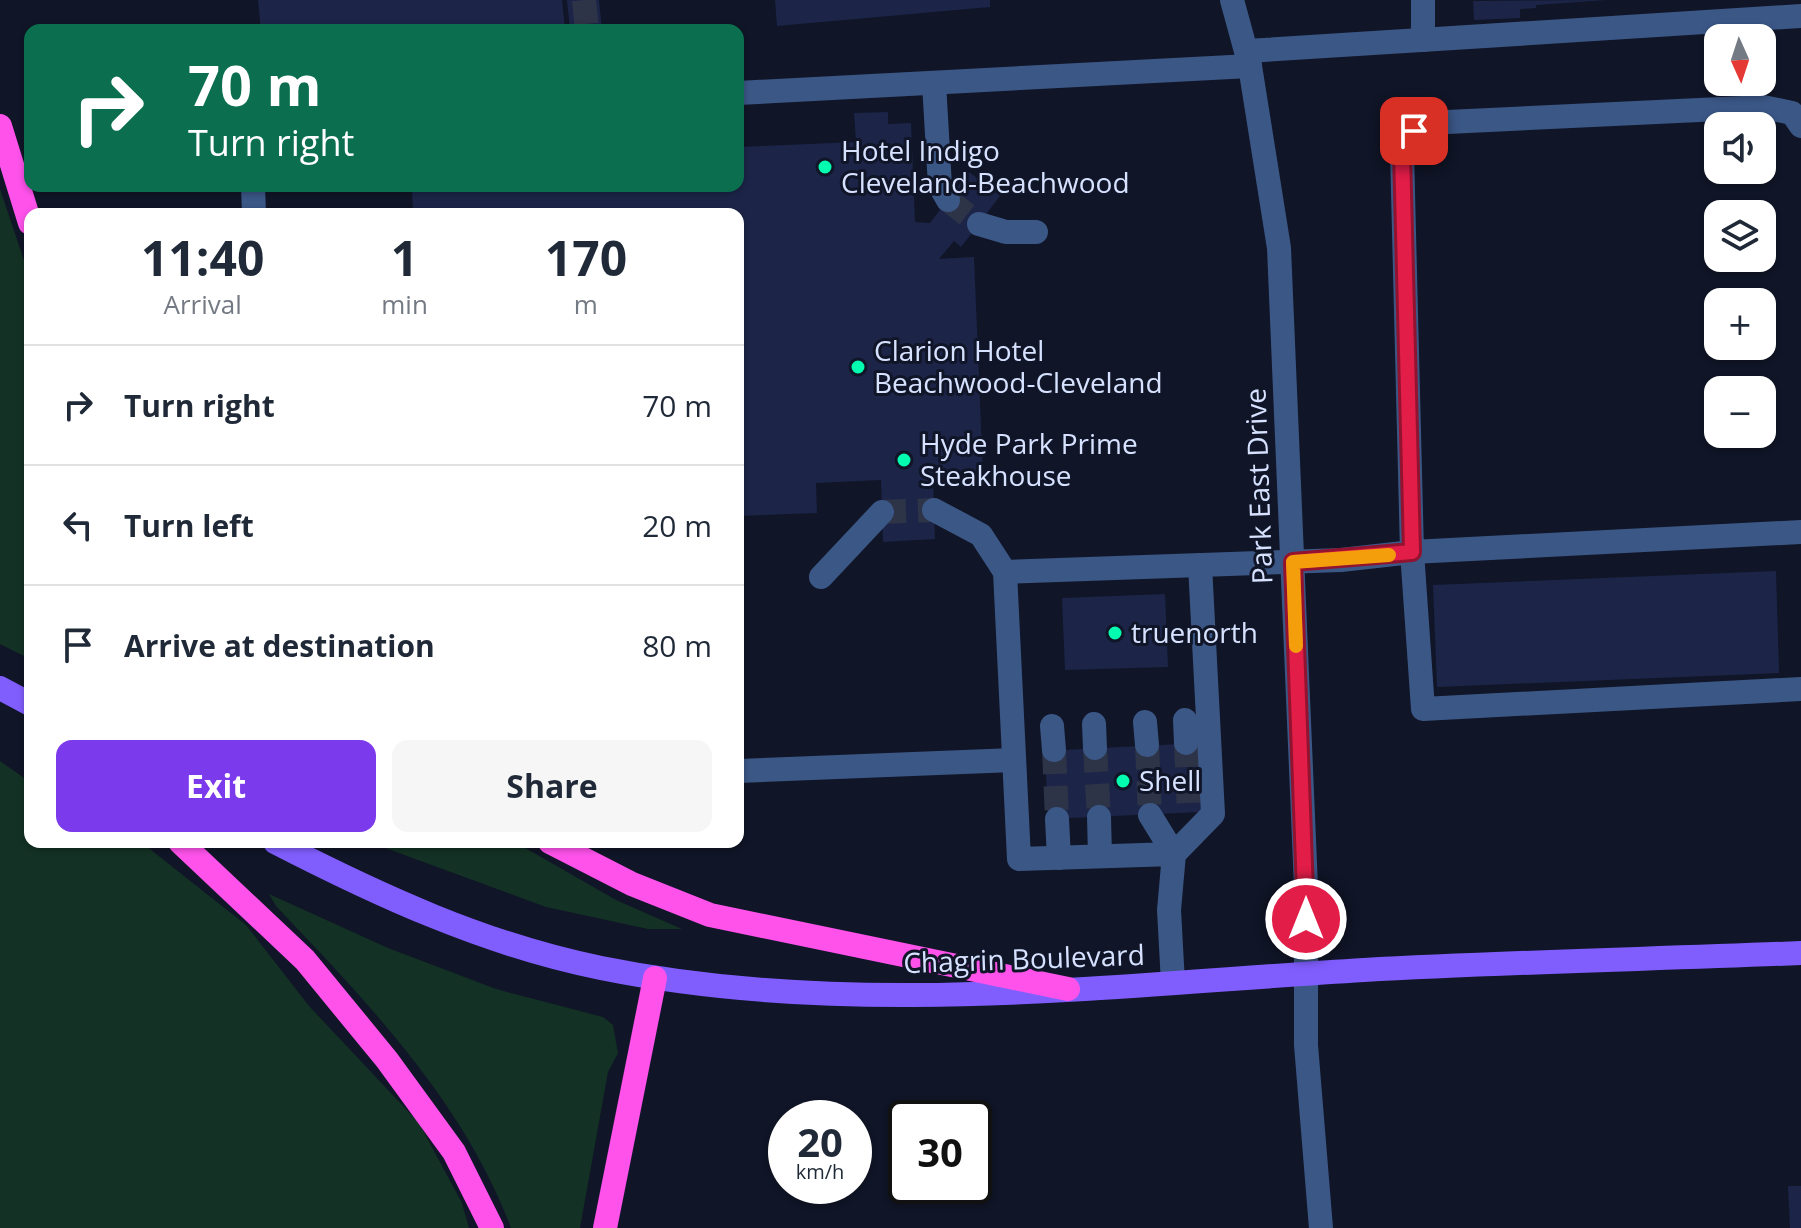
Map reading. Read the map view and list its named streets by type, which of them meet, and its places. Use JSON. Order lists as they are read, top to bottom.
{
  "streets": {
    "main road": ["Chagrin Boulevard"],
    "street": ["Park East Drive"]
  },
  "crossings": [
    ["Park East Drive", "Chagrin Boulevard"]
  ],
  "places": [
    "Hotel Indigo Cleveland-Beachwood",
    "Clarion Hotel Beachwood-Cleveland",
    "Hyde Park Prime Steakhouse",
    "truenorth",
    "Shell"
  ],
  "north": "bottom",
  "page": {
    "map_buttons": ["+", "−"],
    "turn": ["70 m", "Turn right"],
    "eta": [
      "11:40",
      "Arrival",
      "1",
      "min",
      "170",
      "m"
    ],
    "list": [
      {
        "name": "Turn right",
        "value": "70 m"
      },
      {
        "name": "Turn left",
        "value": "20 m"
      },
      {
        "name": "Arrive at destination",
        "value": "80 m"
      }
    ],
    "buttons": ["Exit", "Share"],
    "speed": "20 km/h",
    "limit": "30"
  }
}
